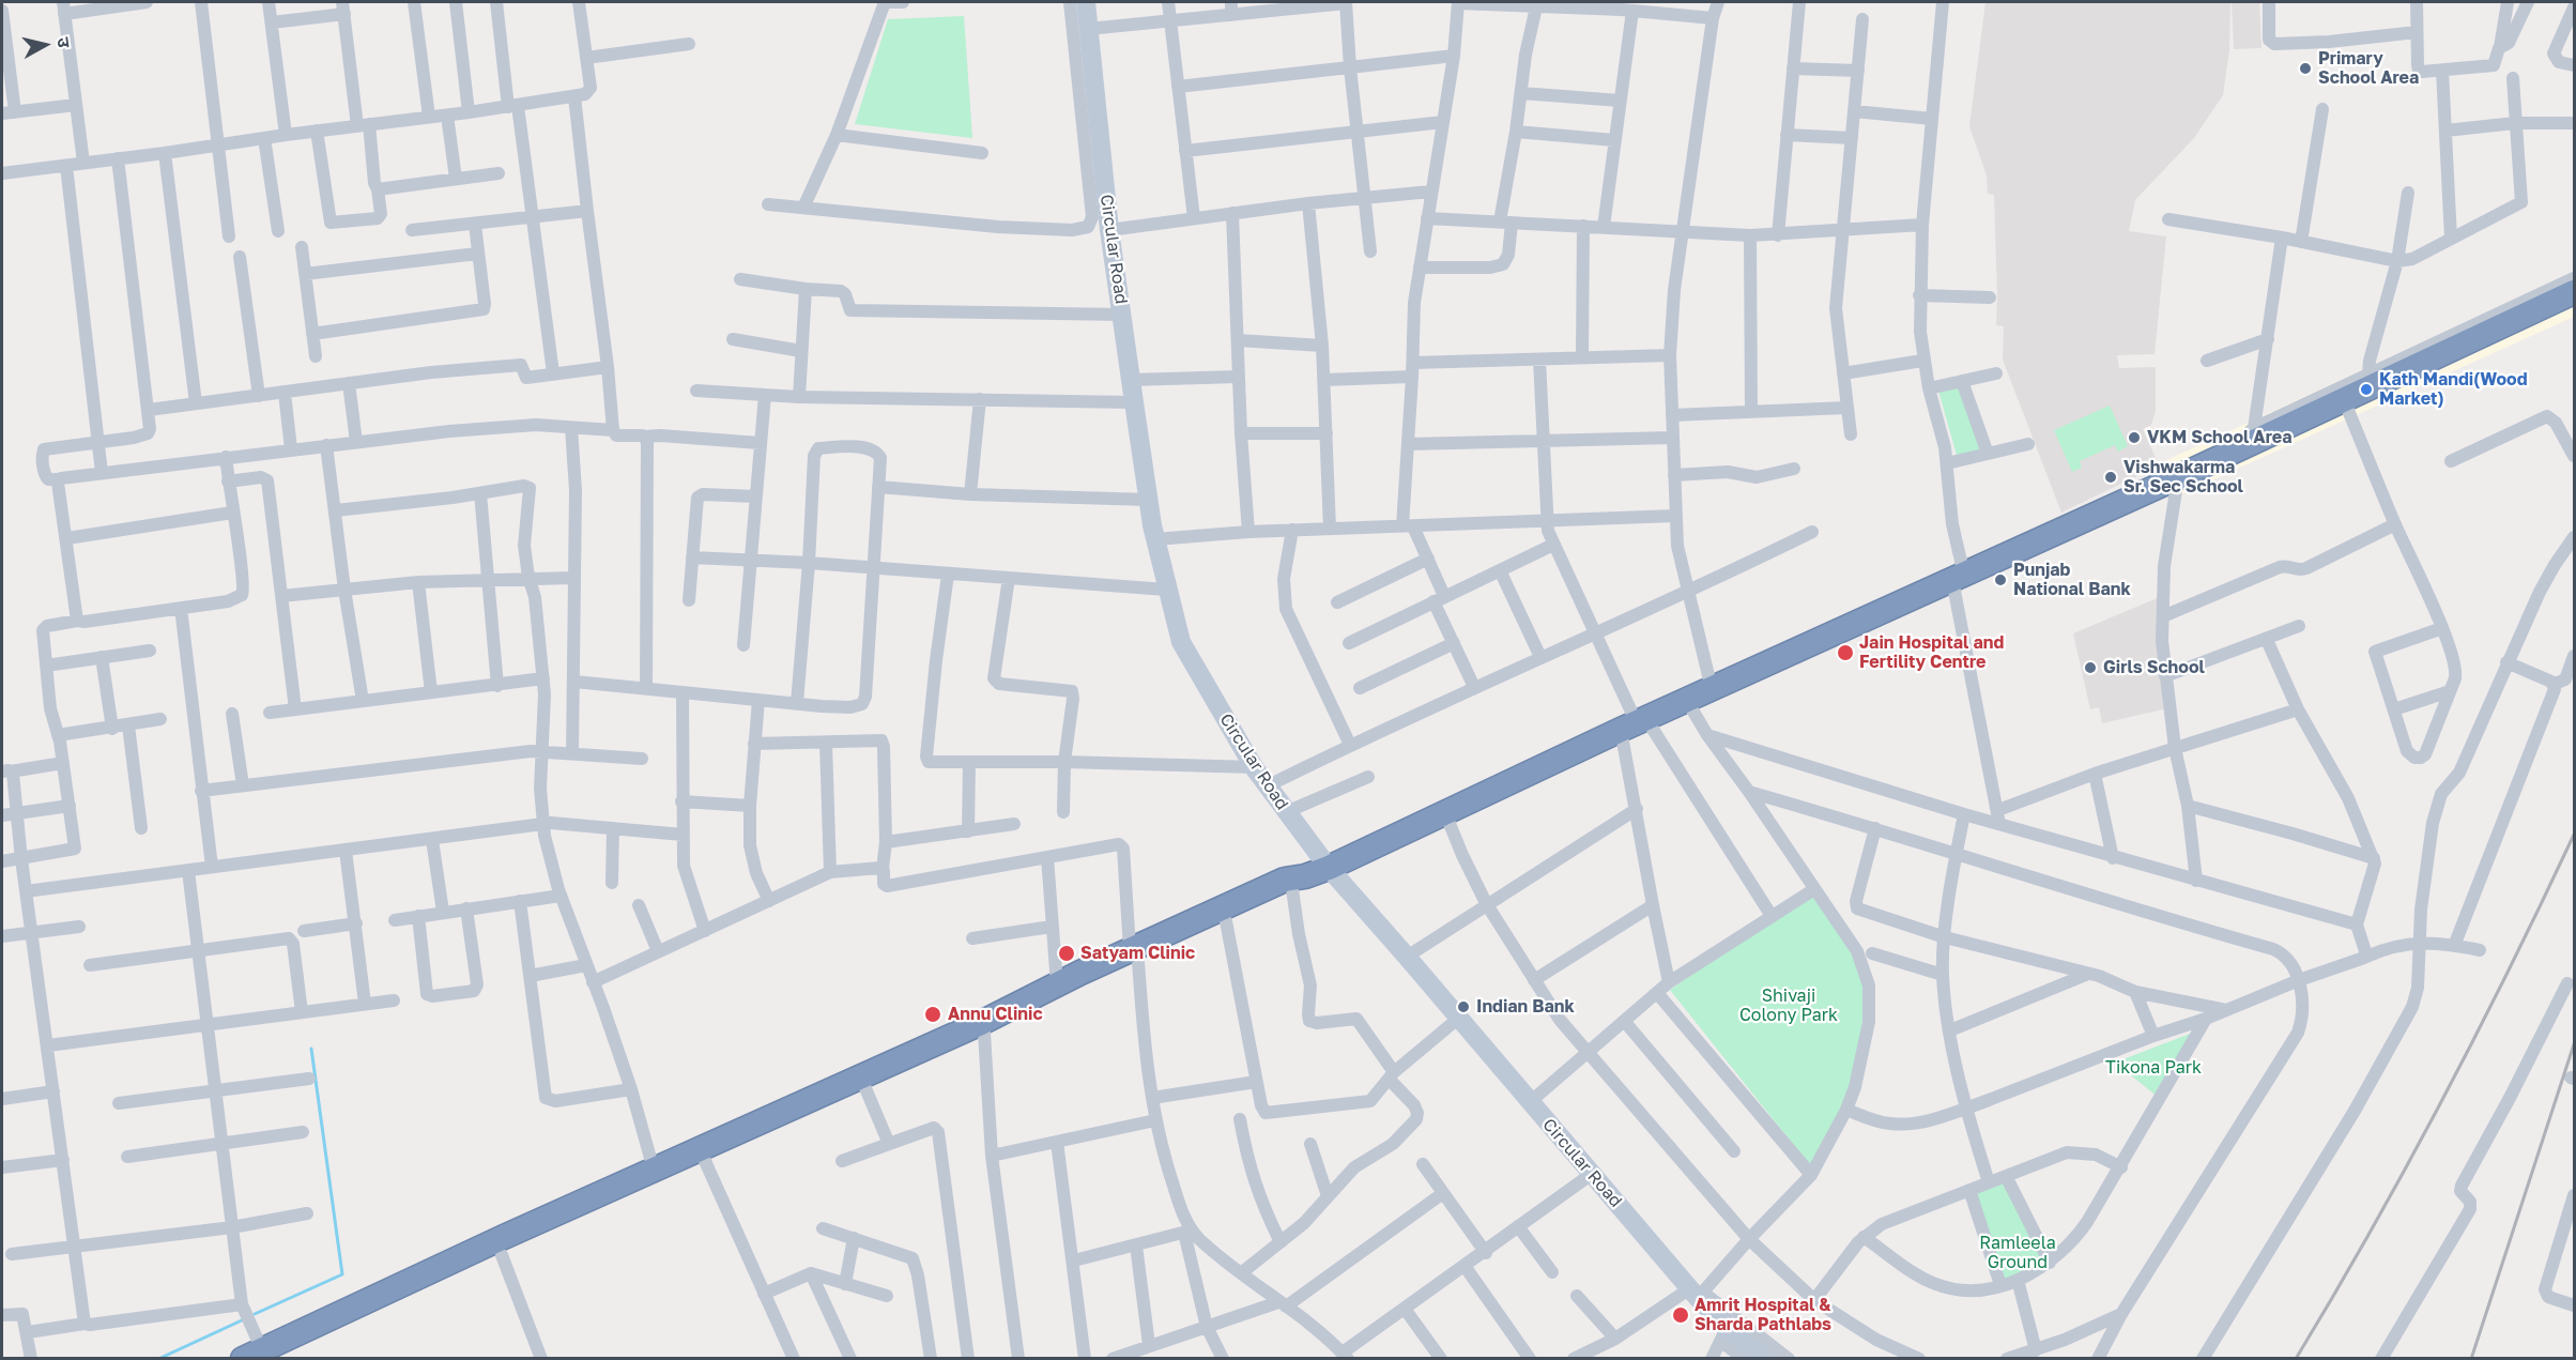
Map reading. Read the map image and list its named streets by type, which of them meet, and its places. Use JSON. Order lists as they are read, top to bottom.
{
  "streets": {
    "main road": ["Circular Road"]
  },
  "parks": ["Shivaji Colony Park", "Tikona Park", "Ramleela Ground"],
  "places": [
    "Primary School Area",
    "Kath Mandi(Wood Market)",
    "VKM School Area",
    "Vishwakarma Sr. Sec School",
    "Punjab National Bank",
    "Jain Hospital and Fertility Centre",
    "Girls School",
    "Satyam Clinic",
    "Indian Bank",
    "Annu Clinic",
    "Amrit Hospital & Sharda Pathlabs"
  ],
  "north": "right"
}
